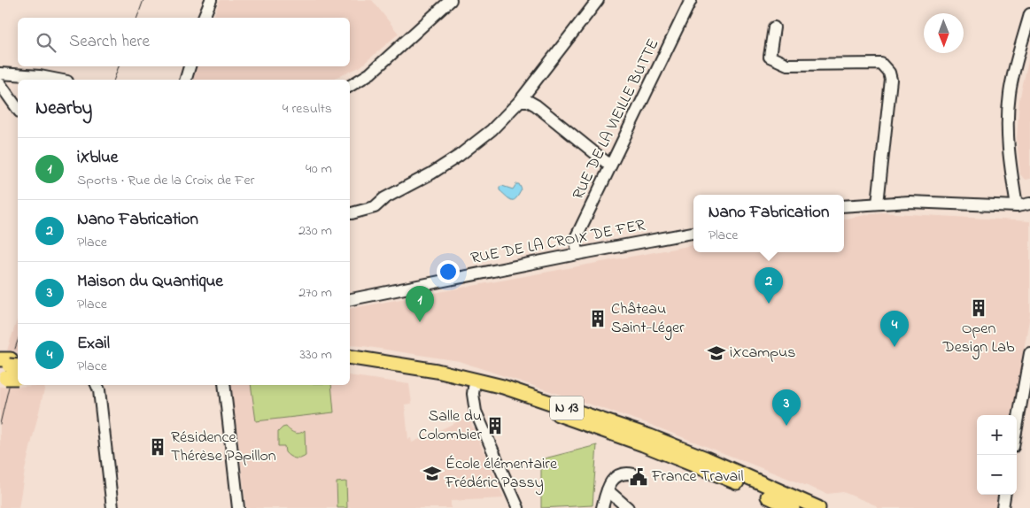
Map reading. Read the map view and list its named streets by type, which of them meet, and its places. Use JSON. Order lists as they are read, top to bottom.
{
  "streets": {
    "main road": ["N 13"],
    "street": ["RUE DE LA VIEILLE BUTTE", "RUE DE LA CROIX DE FER"]
  },
  "crossings": [
    ["RUE DE LA VIEILLE BUTTE", "RUE DE LA CROIX DE FER"]
  ],
  "places": {
    "building": [
      "Open Design Lab",
      "Château Saint-Léger",
      "Salle du Colombier",
      "Résidence Thérèse Papillon"
    ],
    "school or university": ["iXcampus", "École élémentaire Frédéric Passy"],
    "public building": ["France Travail"]
  },
  "north": "bottom",
  "page": {
    "search": "Search here",
    "heading": ["Nearby", "4 results"],
    "list": [
      {
        "mark": "1",
        "name": "iXblue",
        "note": "Sports · Rue de la Croix de Fer",
        "value": "40 m"
      },
      {
        "mark": "2",
        "name": "Nano Fabrication",
        "note": "Place",
        "value": "230 m"
      },
      {
        "mark": "3",
        "name": "Maison du Quantique",
        "note": "Place",
        "value": "270 m"
      },
      {
        "mark": "4",
        "name": "Exail",
        "note": "Place",
        "value": "330 m"
      }
    ],
    "popup": ["Nano Fabrication", "Place"],
    "pins": [
      "2",
      "1",
      "4",
      "3"
    ],
    "map_buttons": ["+", "−"]
  }
}
